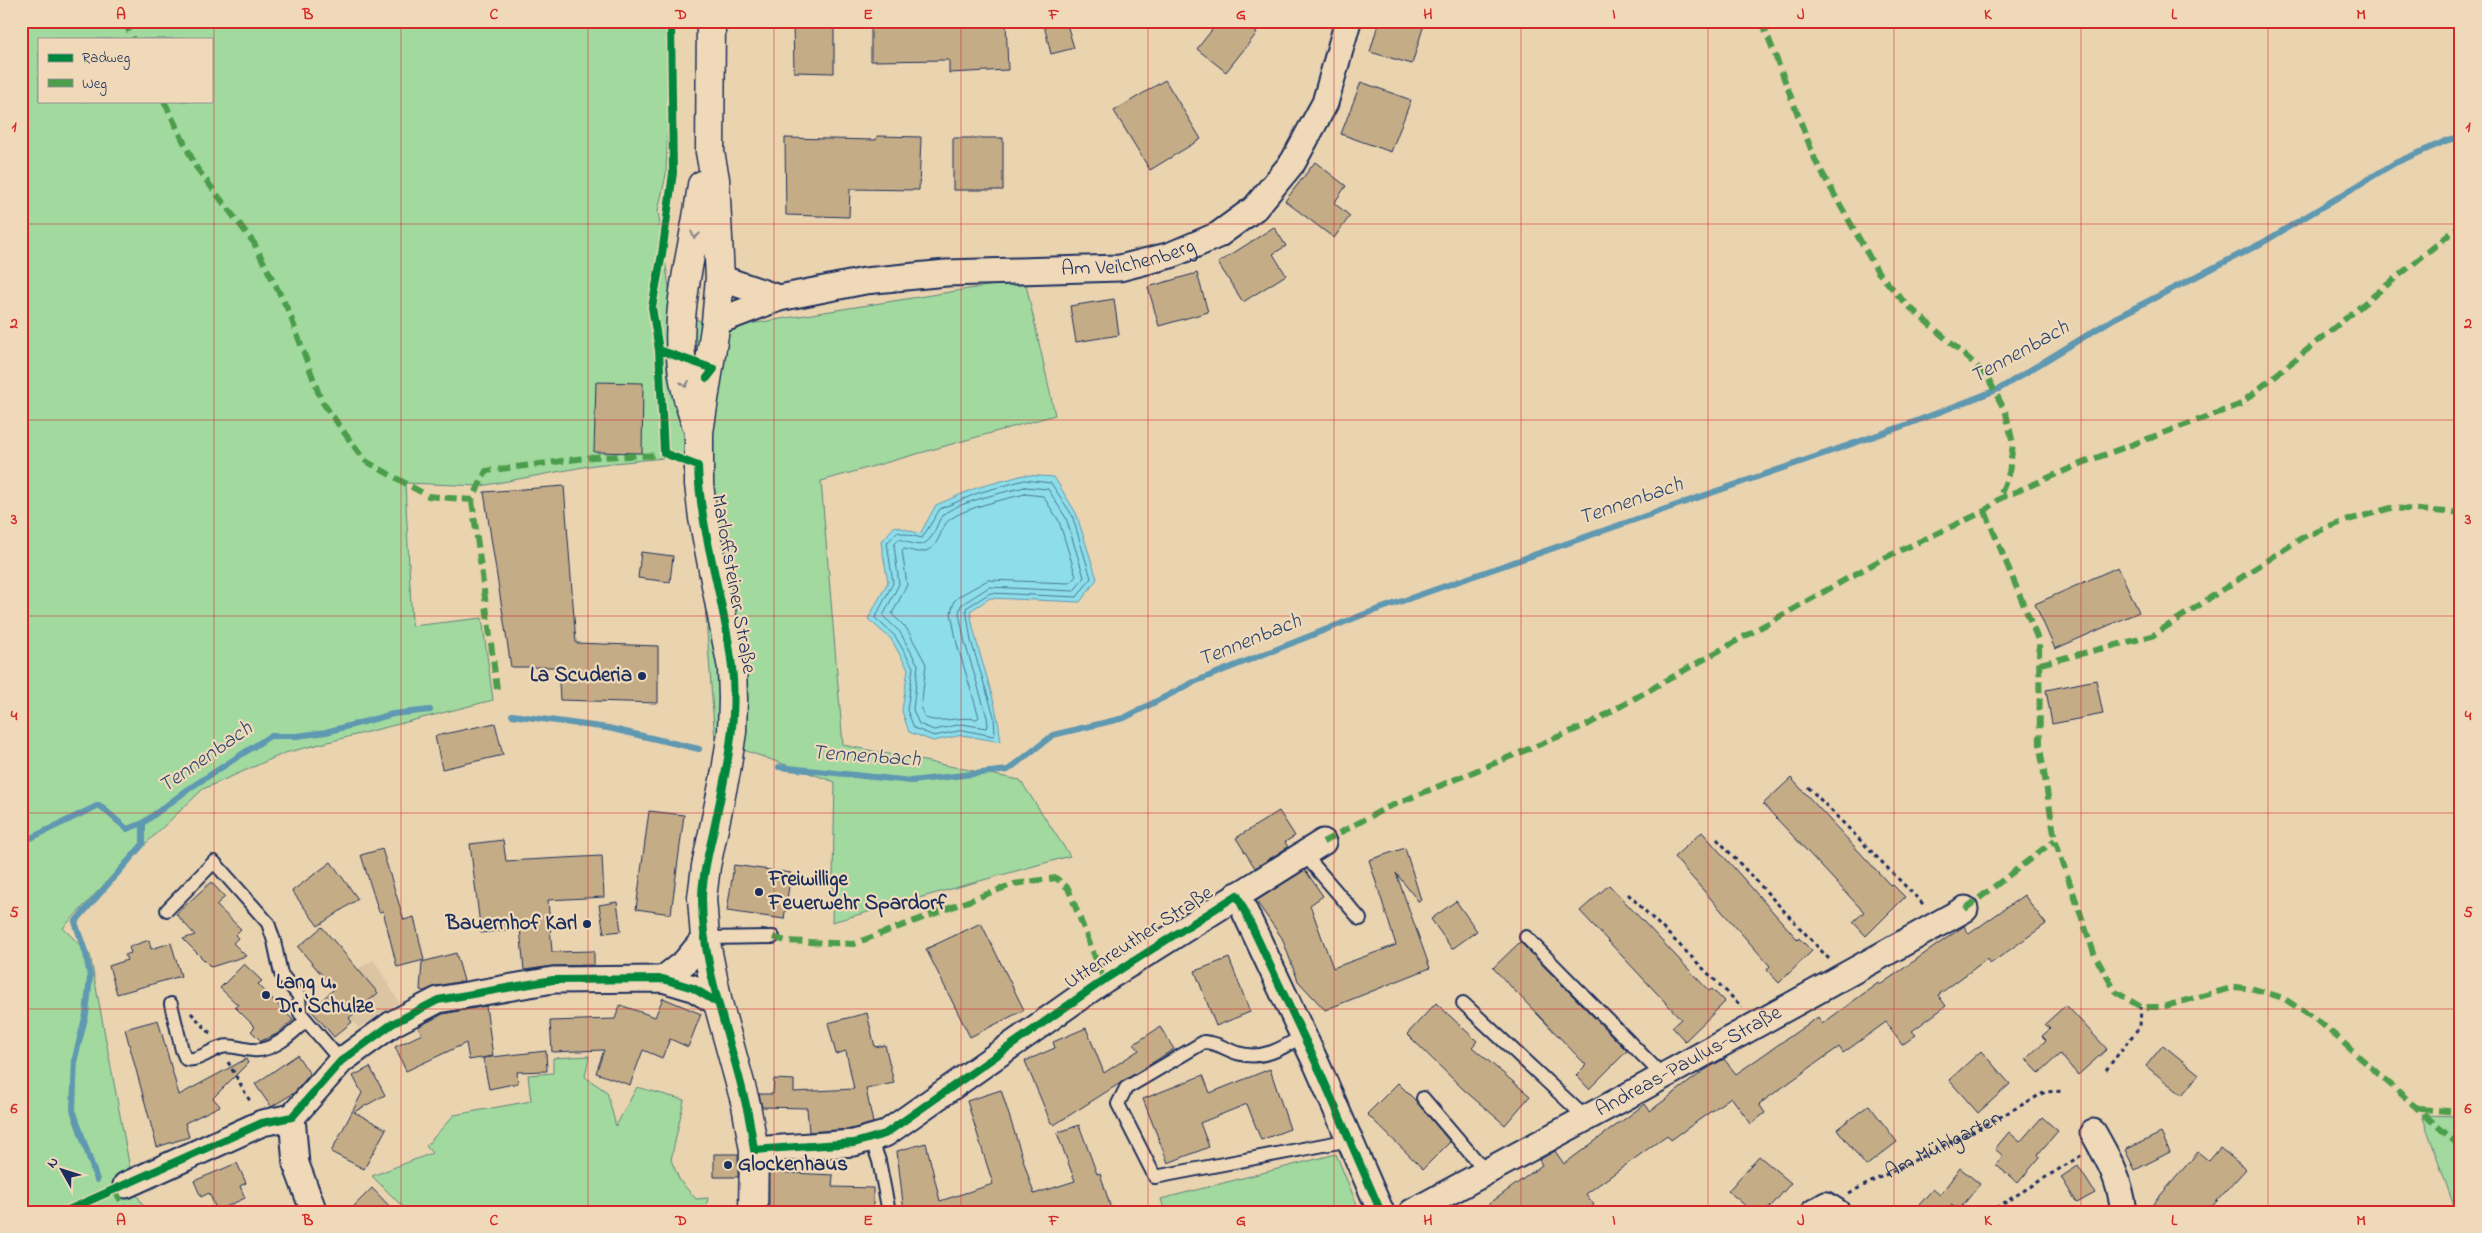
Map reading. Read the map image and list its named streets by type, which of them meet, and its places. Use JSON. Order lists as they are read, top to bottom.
{
  "streets": {
    "main road": ["Marloffsteiner Straße"],
    "street": ["Am Veilchenberg", "Uttenreuther Straße", "Andreas-Paulus-Straße"],
    "path": ["Am Mühlgarten"]
  },
  "crossings": [
    ["Am Veilchenberg", "Marloffsteiner Straße"],
    ["Marloffsteiner Straße", "Uttenreuther Straße"]
  ],
  "water": ["Tennenbach"],
  "places": [
    "La Scuderia",
    "Freiwillige Feuerwehr Spardorf",
    "Bauernhof Karl",
    "Lang u. Dr. Schulze",
    "Glockenhaus"
  ],
  "legend": ["Radweg", "Weg"],
  "north": "top left",
  "grid": {
    "columns": [
      "A",
      "B",
      "C",
      "D",
      "E",
      "F",
      "G",
      "H",
      "I",
      "J",
      "K",
      "L",
      "M"
    ],
    "rows": [
      "1",
      "2",
      "3",
      "4",
      "5",
      "6"
    ]
  }
}
